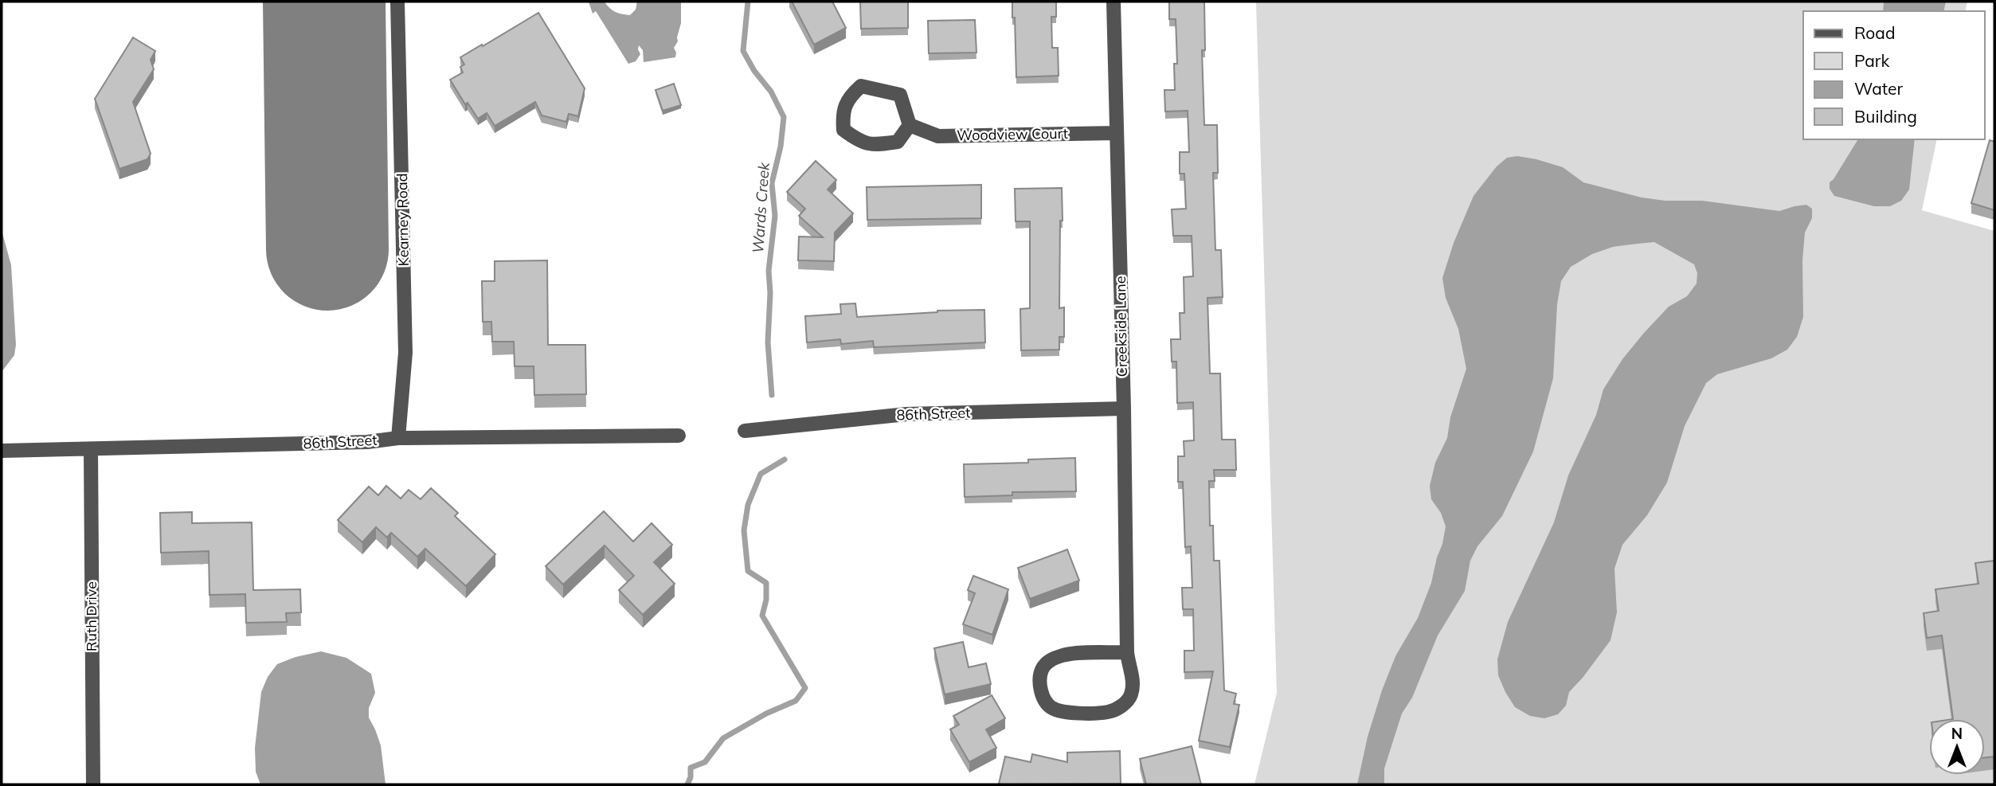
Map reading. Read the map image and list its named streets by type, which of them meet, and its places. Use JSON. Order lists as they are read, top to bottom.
{
  "streets": {
    "street": [
      "Woodview Court",
      "Kearney Road",
      "Creekside Lane",
      "86th Street",
      "Ruth Drive"
    ]
  },
  "crossings": [
    ["Woodview Court", "Creekside Lane"],
    ["Kearney Road", "86th Street"],
    ["Creekside Lane", "86th Street"],
    ["86th Street", "Ruth Drive"]
  ],
  "water": ["Wards Creek"],
  "legend": [
    "Road",
    "Park",
    "Water",
    "Building"
  ],
  "north": "top"
}
